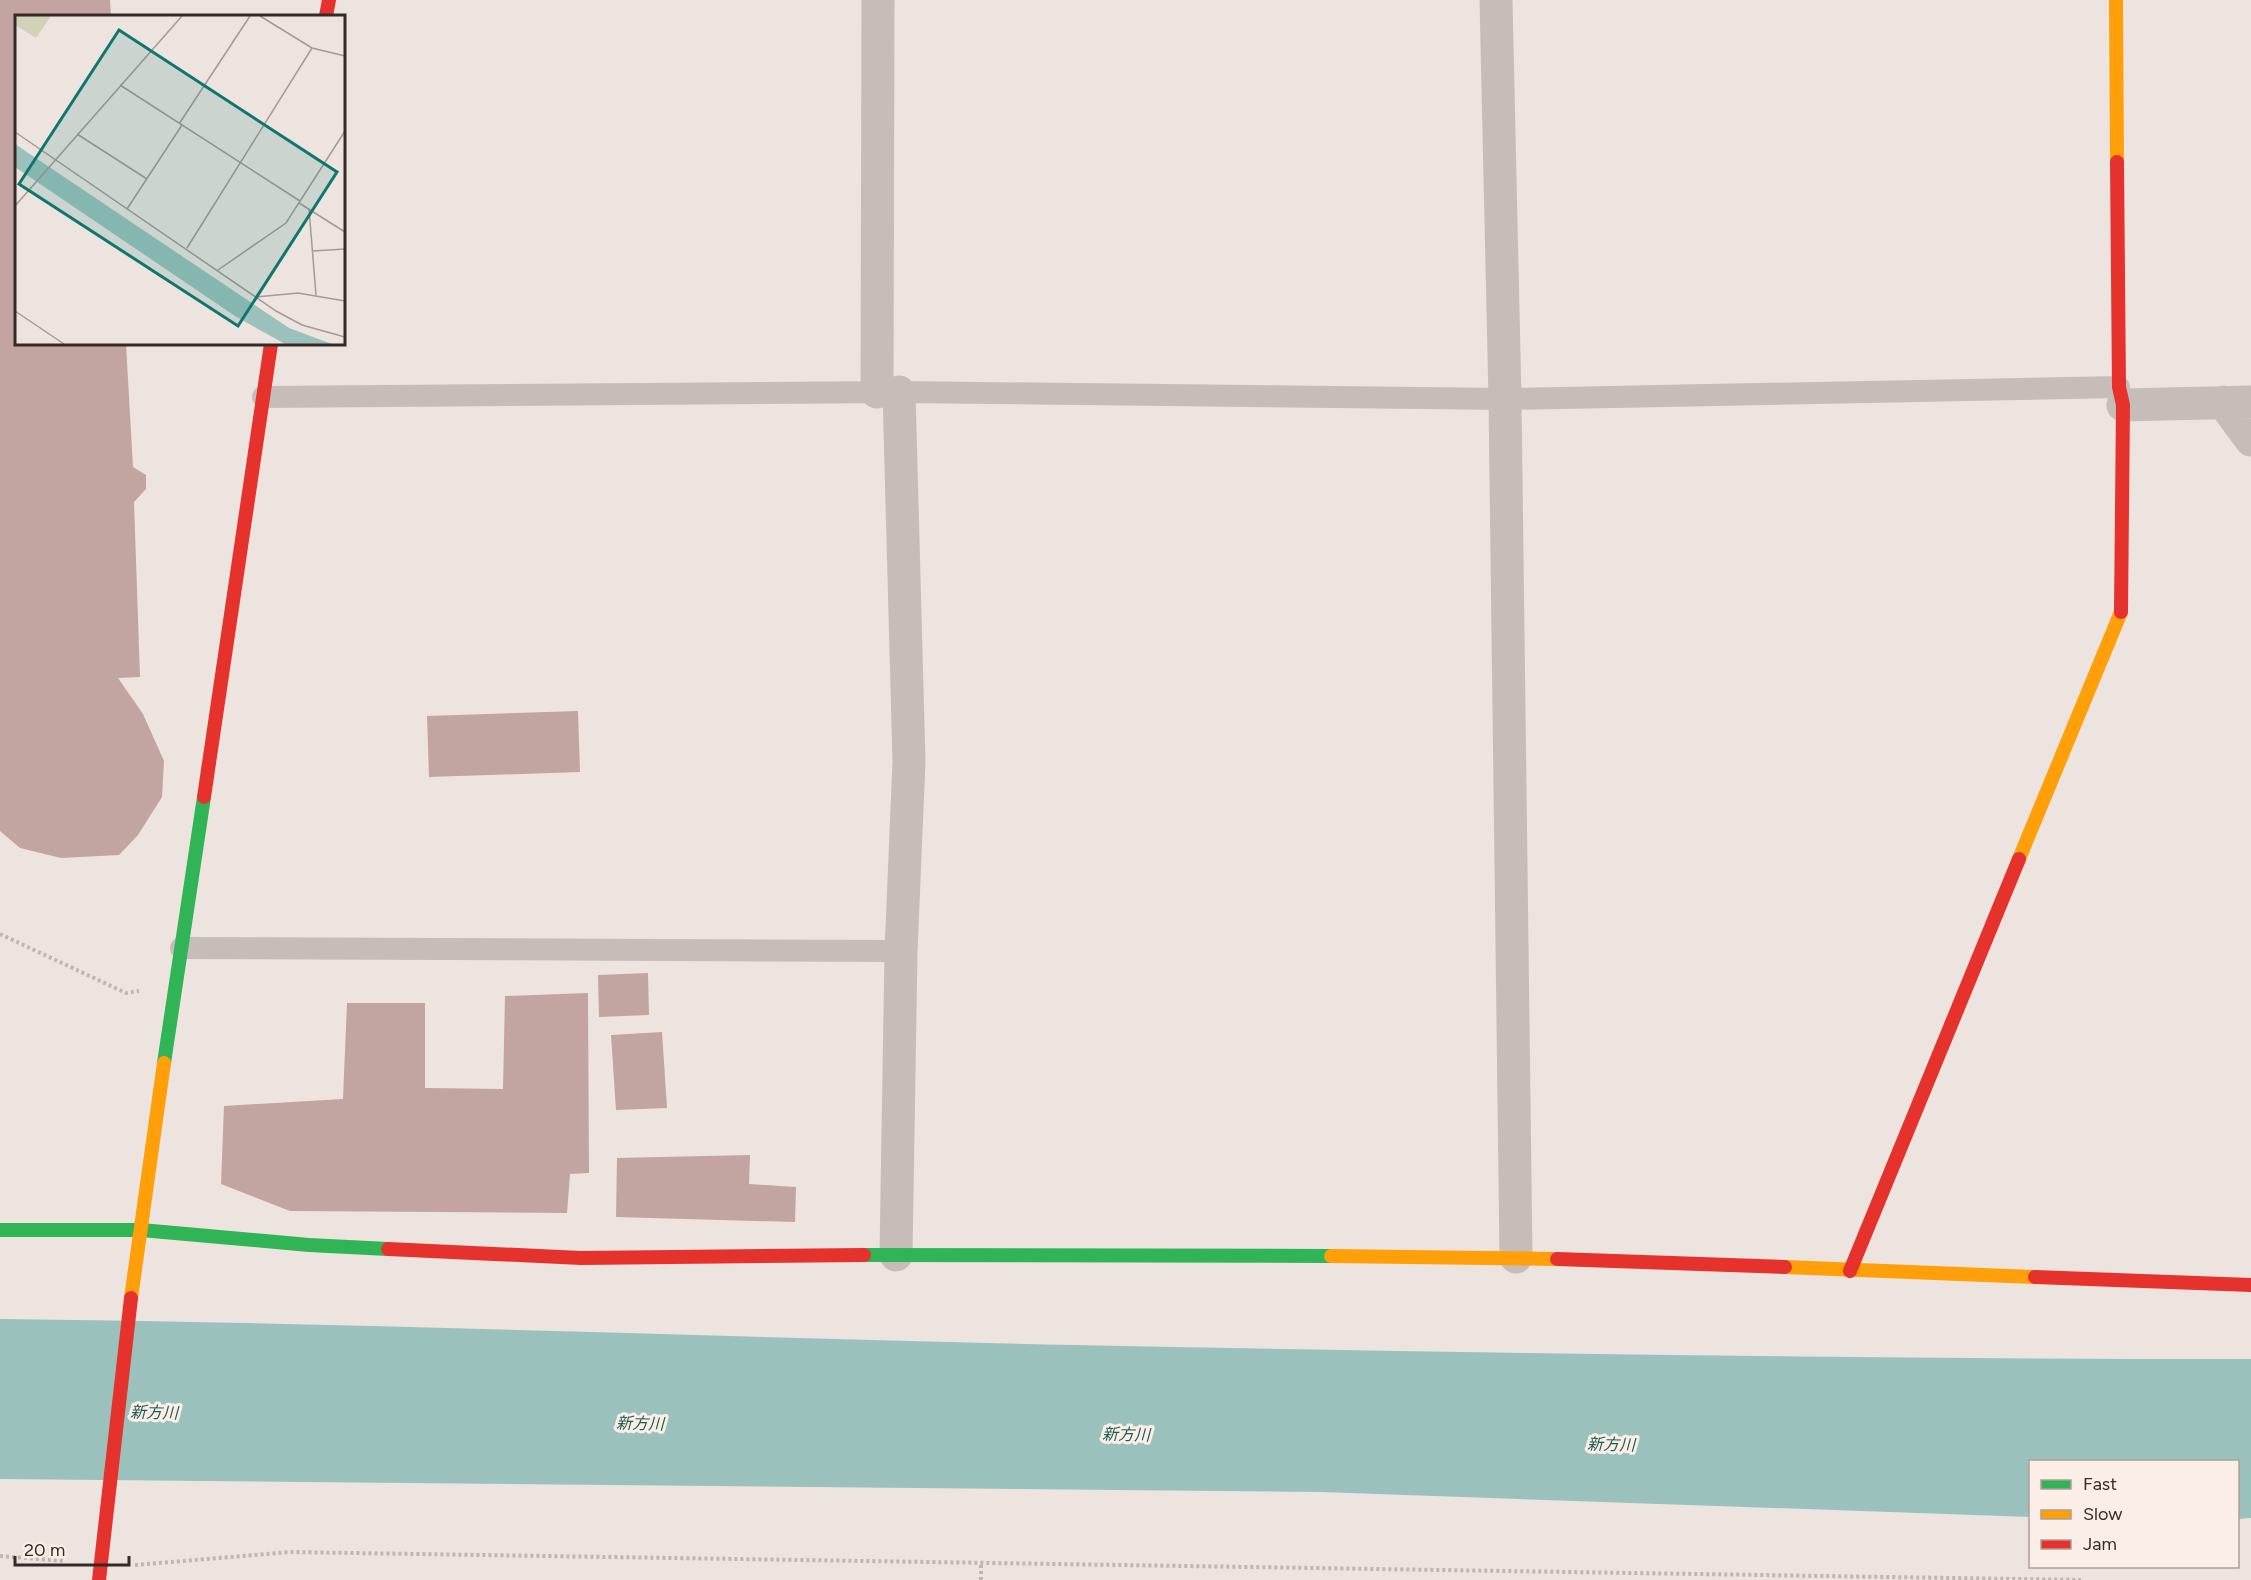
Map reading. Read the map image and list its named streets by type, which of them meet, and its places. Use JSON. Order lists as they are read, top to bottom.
{
  "water": ["新方川"],
  "legend": ["Fast", "Slow", "Jam"],
  "scale_bar": "20 m"
}
